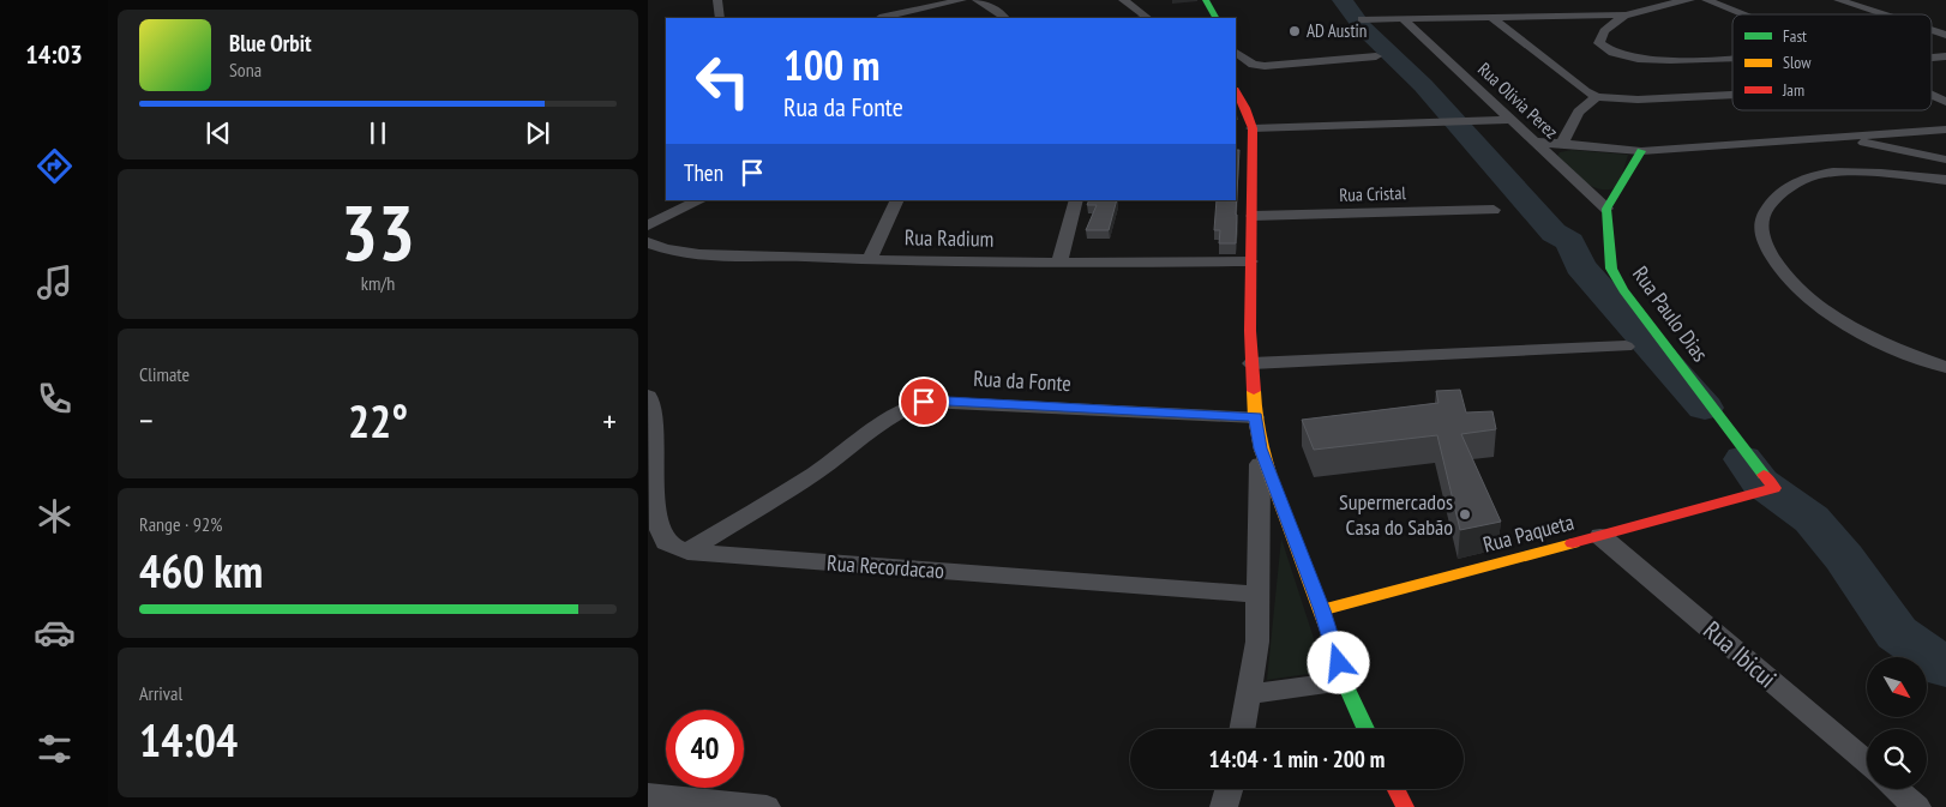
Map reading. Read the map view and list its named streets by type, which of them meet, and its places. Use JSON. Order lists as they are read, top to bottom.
{
  "streets": {
    "street": [
      "Rua Olivia Perez",
      "Rua Cristal",
      "Rua Radium",
      "Rua Paulo Dias",
      "Rua da Fonte",
      "Rua Paqueta",
      "Rua Recordacao",
      "Rua Ibicui"
    ]
  },
  "crossings": [
    ["Rua Olivia Perez", "Rua Paulo Dias"],
    ["Rua Paulo Dias", "Rua Paqueta"],
    ["Rua da Fonte", "Rua Recordacao"],
    ["Rua Paqueta", "Rua Ibicui"]
  ],
  "places": ["AD Austin", "Supermercados Casa do Sabão"],
  "legend": ["Fast", "Slow", "Jam"],
  "north": "bottom right",
  "page": {
    "tabs": "14:03",
    "turn": ["100 m", "Rua da Fonte"],
    "song": ["Blue Orbit", "Sona"],
    "then": "Then",
    "tile": [
      ["33", "km/h"],
      "Climate",
      ["Range · 92%", "460 km"],
      ["Arrival", "14:04"]
    ],
    "heat": ["−", "22°", "+"],
    "limit": "40",
    "trip": "14:04 · 1 min · 200 m"
  }
}
